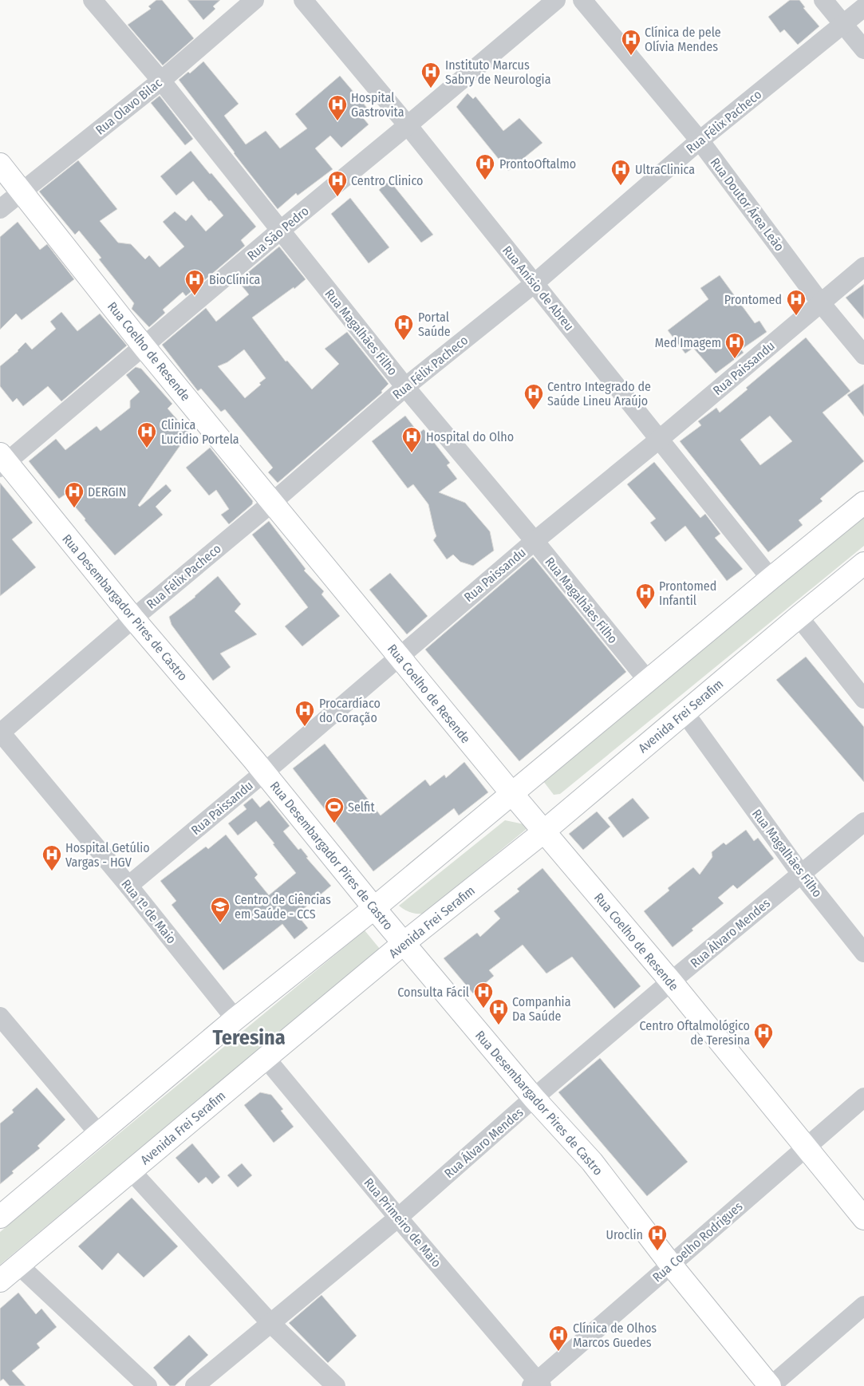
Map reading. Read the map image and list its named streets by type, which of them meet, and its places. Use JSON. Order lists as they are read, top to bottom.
{
  "streets": {
    "main road": ["Rua Coelho de Resende", "Rua Desembargador Pires de Castro", "Avenida Frei Serafim"],
    "street": [
      "Rua Olavo Bilac",
      "Rua Félix Pacheco",
      "Rua Doutor Área Leão",
      "Rua São Pedro",
      "Rua Anísio de Abreu",
      "Rua Magalhães Filho",
      "Rua Paissandu",
      "Rua 1º de Maio",
      "Rua Álvaro Mendes",
      "Rua Primeiro de Maio",
      "Rua Coelho Rodrigues"
    ]
  },
  "crossings": [
    ["Rua Olavo Bilac", "Rua Magalhães Filho"],
    ["Rua Olavo Bilac", "Rua Coelho de Resende"],
    ["Rua Félix Pacheco", "Rua Doutor Área Leão"],
    ["Rua Félix Pacheco", "Rua Anísio de Abreu"],
    ["Rua Félix Pacheco", "Rua Magalhães Filho"],
    ["Rua Félix Pacheco", "Rua Coelho de Resende"],
    ["Rua Félix Pacheco", "Rua Desembargador Pires de Castro"],
    ["Rua Félix Pacheco", "Rua 1º de Maio"],
    ["Rua Doutor Área Leão", "Rua Paissandu"],
    ["Rua São Pedro", "Rua Anísio de Abreu"],
    ["Rua São Pedro", "Rua Magalhães Filho"],
    ["Rua São Pedro", "Rua Coelho de Resende"],
    ["Rua São Pedro", "Rua Desembargador Pires de Castro"],
    ["Rua Anísio de Abreu", "Rua Paissandu"],
    ["Rua Magalhães Filho", "Rua Paissandu"],
    ["Rua Magalhães Filho", "Avenida Frei Serafim"],
    ["Rua Magalhães Filho", "Rua Álvaro Mendes"],
    ["Rua Coelho de Resende", "Rua Paissandu"],
    ["Rua Coelho de Resende", "Avenida Frei Serafim"],
    ["Rua Coelho de Resende", "Rua Álvaro Mendes"],
    ["Rua Coelho de Resende", "Rua Coelho Rodrigues"],
    ["Rua Paissandu", "Rua Desembargador Pires de Castro"],
    ["Rua Paissandu", "Rua 1º de Maio"],
    ["Rua Desembargador Pires de Castro", "Avenida Frei Serafim"],
    ["Rua Desembargador Pires de Castro", "Rua Álvaro Mendes"],
    ["Rua Desembargador Pires de Castro", "Rua Coelho Rodrigues"],
    ["Avenida Frei Serafim", "Rua Primeiro de Maio"],
    ["Rua Álvaro Mendes", "Rua Primeiro de Maio"],
    ["Rua Primeiro de Maio", "Rua Coelho Rodrigues"]
  ],
  "districts": ["Teresina"],
  "places": {
    "hospital": [
      "Clínica de pele Olívia Mendes",
      "Instituto Marcus Sabry de Neurologia",
      "Hospital Gastrovita",
      "ProntoOftalmo",
      "UltraClinica",
      "Centro Clinico",
      "BioClínica",
      "Prontomed",
      "Portal Saúde",
      "Med Imagem",
      "Centro Integrado de Saúde Lineu Araújo",
      "Clinica Lucidio Portela",
      "Hospital do Olho",
      "DERGIN",
      "Prontomed Infantil",
      "Procardíaco do Coração",
      "Hospital Getúlio Vargas - HGV",
      "Consulta Fácil",
      "Companhia Da Saúde",
      "Centro Oftalmológico de Teresina",
      "Uroclin",
      "Clínica de Olhos Marcos Guedes"
    ],
    "sports": ["Selfit"],
    "school or university": ["Centro de Ciências em Saúde - CCS"]
  }
}
